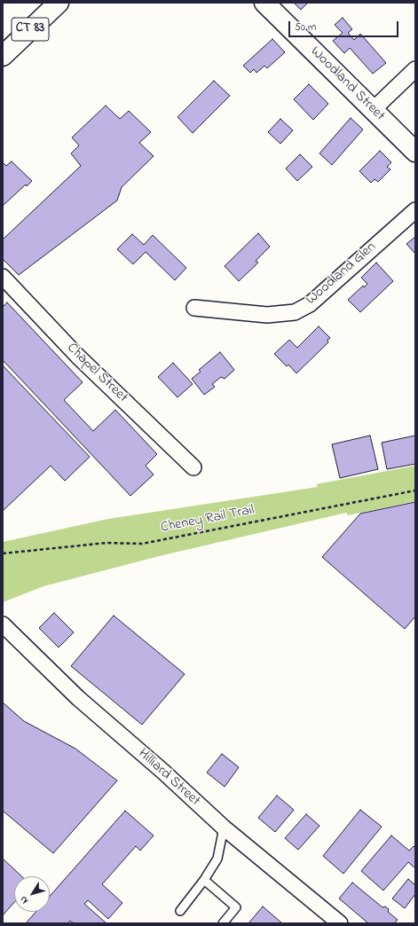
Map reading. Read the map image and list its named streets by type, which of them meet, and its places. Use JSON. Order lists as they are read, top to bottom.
{
  "streets": {
    "street": [
      "CT 83",
      "Woodland Street",
      "Woodland Glen",
      "Chapel Street",
      "Hilliard Street"
    ],
    "path": ["Cheney Rail Trail"]
  },
  "scale_bar": "50 m",
  "north": "bottom left"
}
